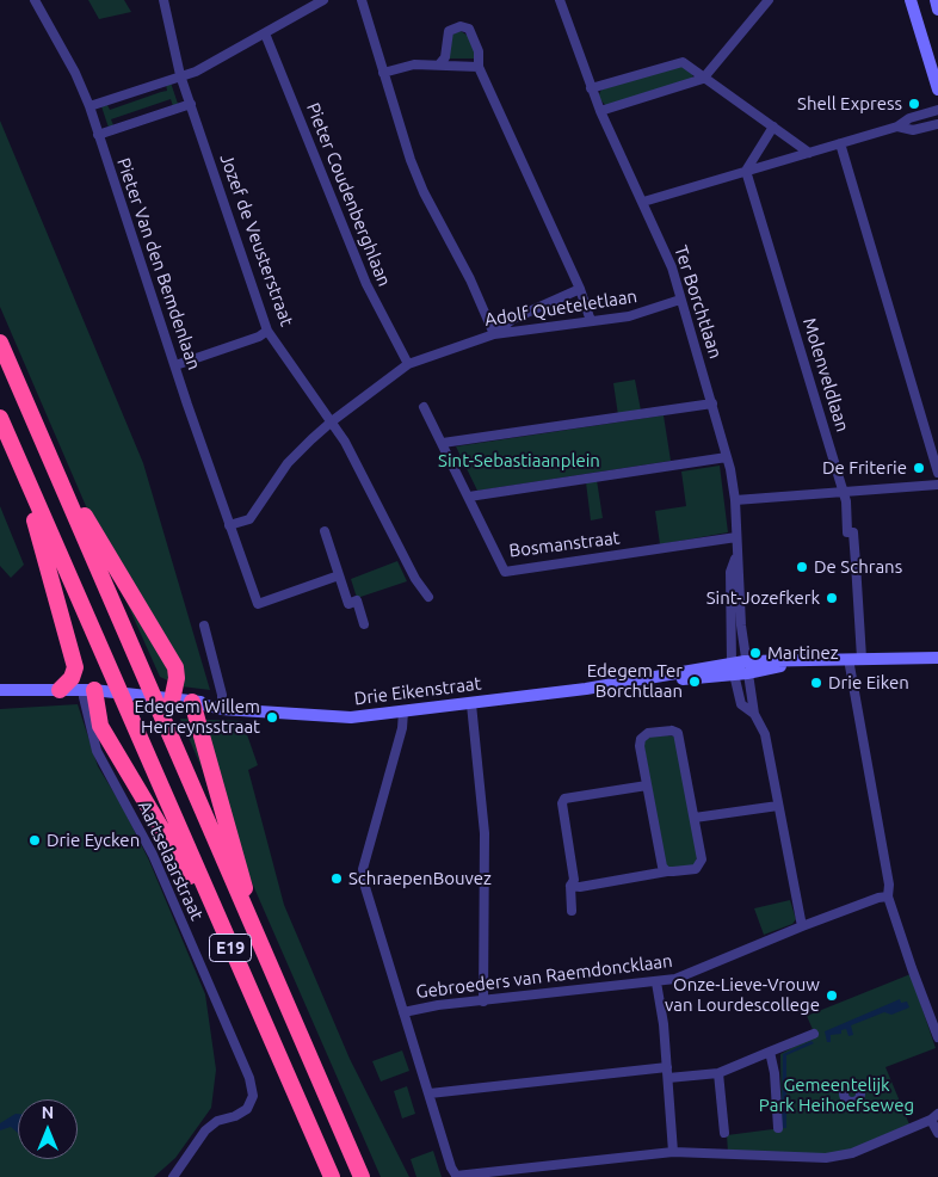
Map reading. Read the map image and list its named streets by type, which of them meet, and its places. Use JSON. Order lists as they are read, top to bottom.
{
  "streets": {
    "highway": ["E19"],
    "street": [
      "Pieter Coudenberghlaan",
      "Jozef de Veusterstraat",
      "Pieter Van den Bemdenlaan",
      "Ter Borchtlaan",
      "Adolf Queteletlaan",
      "Molenveldlaan",
      "Bosmanstraat",
      "Drie Eikenstraat",
      "Aartselaarstraat",
      "Gebroeders van Raemdoncklaan"
    ]
  },
  "crossings": [
    ["Pieter Coudenberghlaan", "Adolf Queteletlaan"],
    ["Jozef de Veusterstraat", "Adolf Queteletlaan"],
    ["Pieter Van den Bemdenlaan", "Adolf Queteletlaan"],
    ["Ter Borchtlaan", "Adolf Queteletlaan"],
    ["Ter Borchtlaan", "Bosmanstraat"],
    ["Ter Borchtlaan", "Drie Eikenstraat"],
    ["Molenveldlaan", "Drie Eikenstraat"],
    ["Molenveldlaan", "Gebroeders van Raemdoncklaan"],
    ["Drie Eikenstraat", "Aartselaarstraat"]
  ],
  "parks": ["Sint-Sebastiaanplein", "Gemeentelijk Park Heihoefseweg"],
  "places": [
    "Shell Express",
    "De Friterie",
    "De Schrans",
    "Sint-Jozefkerk",
    "Martinez",
    "Edegem Ter Borchtlaan",
    "Drie Eiken",
    "Edegem Willem Herreynsstraat",
    "Drie Eycken",
    "SchraepenBouvez",
    "Onze-Lieve-Vrouw van Lourdescollege"
  ],
  "north": "top"
}
